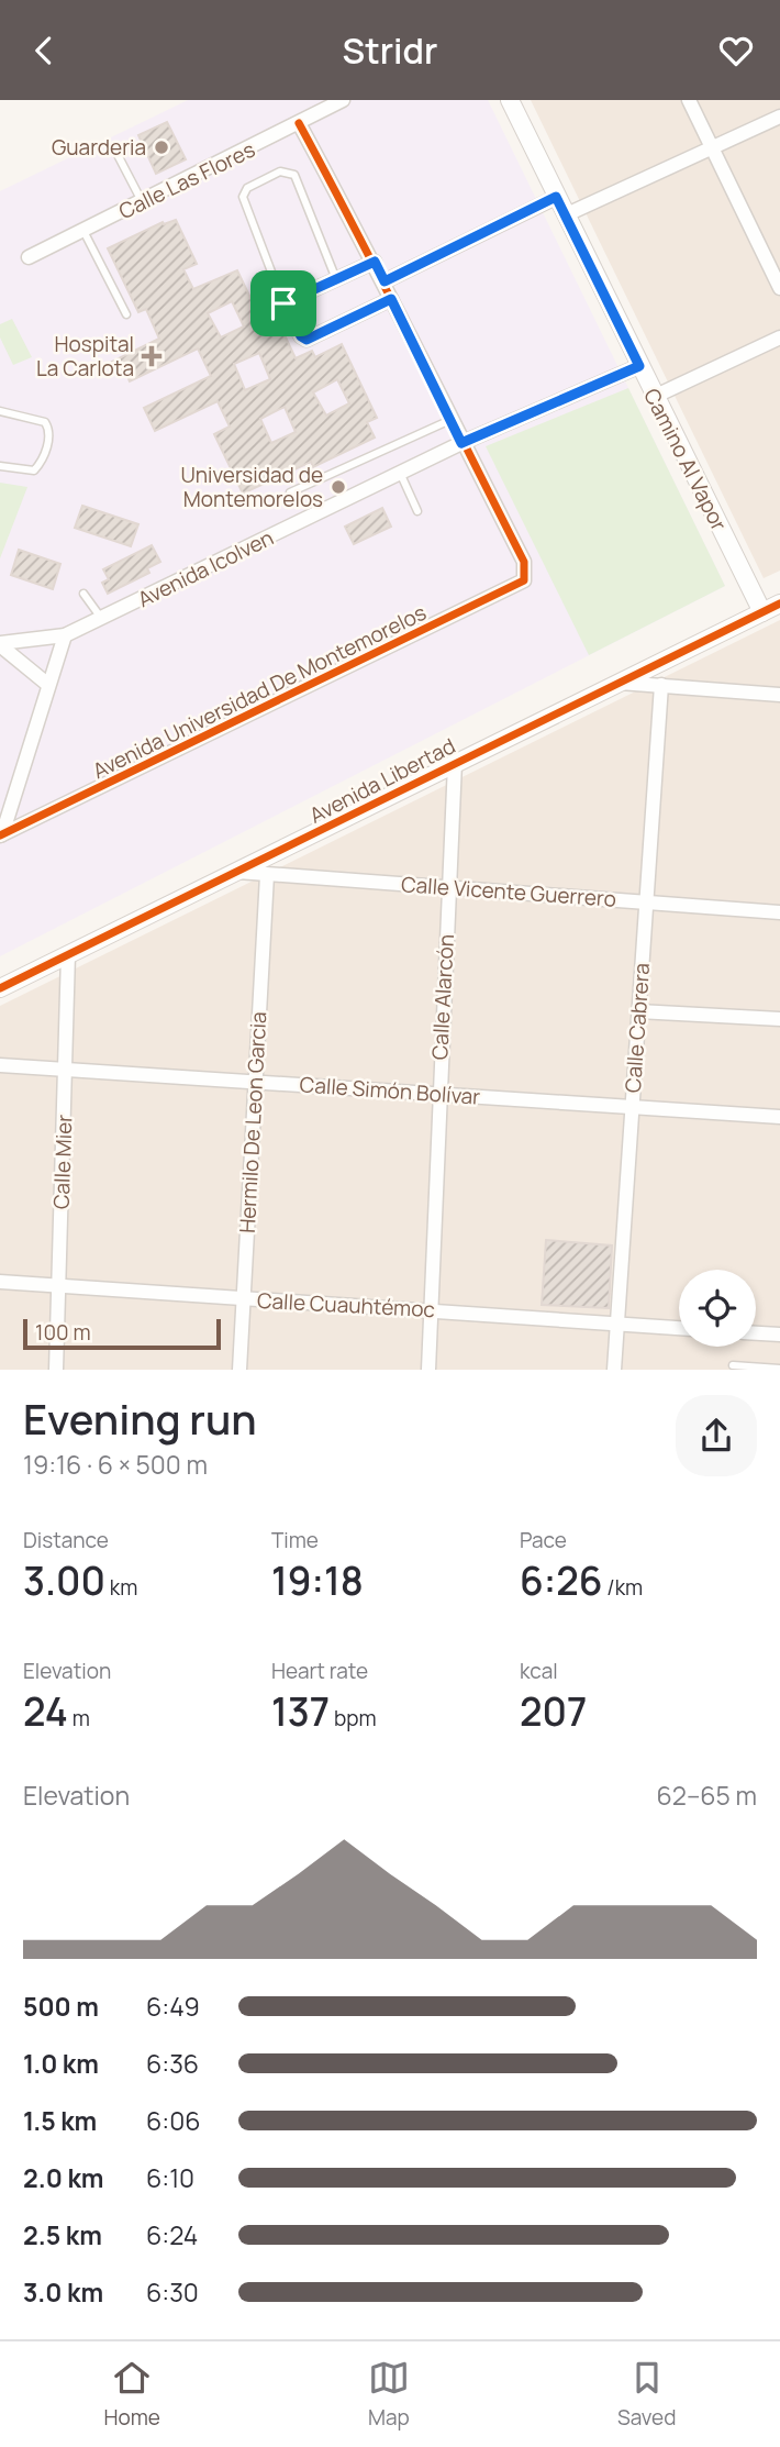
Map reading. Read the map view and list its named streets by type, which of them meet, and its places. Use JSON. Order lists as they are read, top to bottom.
{
  "streets": {
    "street": [
      "Calle Las Flores",
      "Camino Al Vapor",
      "Avenida Icolven",
      "Avenida Universidad De Montemorelos",
      "Avenida Libertad",
      "Calle Vicente Guerrero",
      "Calle Alarcón",
      "Calle Cabrera",
      "Calle Simón Bolívar",
      "Hermilo De Leon Garcia",
      "Calle Mier",
      "Calle Cuauhtémoc"
    ]
  },
  "crossings": [
    ["Camino Al Vapor", "Avenida Icolven"],
    ["Camino Al Vapor", "Avenida Libertad"],
    ["Avenida Icolven", "Avenida Universidad De Montemorelos"],
    ["Avenida Libertad", "Calle Vicente Guerrero"],
    ["Avenida Libertad", "Calle Alarcón"],
    ["Avenida Libertad", "Calle Mier"],
    ["Calle Vicente Guerrero", "Calle Alarcón"],
    ["Calle Vicente Guerrero", "Calle Cabrera"],
    ["Calle Vicente Guerrero", "Hermilo De Leon Garcia"],
    ["Calle Alarcón", "Calle Simón Bolívar"],
    ["Calle Alarcón", "Calle Cuauhtémoc"],
    ["Calle Cabrera", "Calle Simón Bolívar"],
    ["Calle Cabrera", "Calle Cuauhtémoc"],
    ["Calle Simón Bolívar", "Hermilo De Leon Garcia"],
    ["Calle Simón Bolívar", "Calle Mier"],
    ["Hermilo De Leon Garcia", "Calle Cuauhtémoc"],
    ["Calle Mier", "Calle Cuauhtémoc"]
  ],
  "places": {
    "other": ["Guarderia", "Universidad de Montemorelos"],
    "health": ["Hospital La Carlota"]
  },
  "scale_bar": "100 m",
  "page": {
    "header": "Stridr",
    "scale": "100 m",
    "heading": ["Evening run", "19:16 · 6 × 500 m"],
    "stats": [
      ["Distance", "3.00 km"],
      ["Time", "19:18"],
      ["Pace", "6:26 /km"],
      ["Elevation", "24 m"],
      ["Heart rate", "137 bpm"],
      ["kcal", "207"]
    ],
    "chart": ["Elevation", "62–65 m"],
    "list": [
      {
        "name": "500 m",
        "note": "6:49"
      },
      {
        "name": "1.0 km",
        "note": "6:36"
      },
      {
        "name": "1.5 km",
        "note": "6:06"
      },
      {
        "name": "2.0 km",
        "note": "6:10"
      },
      {
        "name": "2.5 km",
        "note": "6:24"
      },
      {
        "name": "3.0 km",
        "note": "6:30"
      }
    ],
    "tabs": ["Home", "Map", "Saved"]
  }
}
